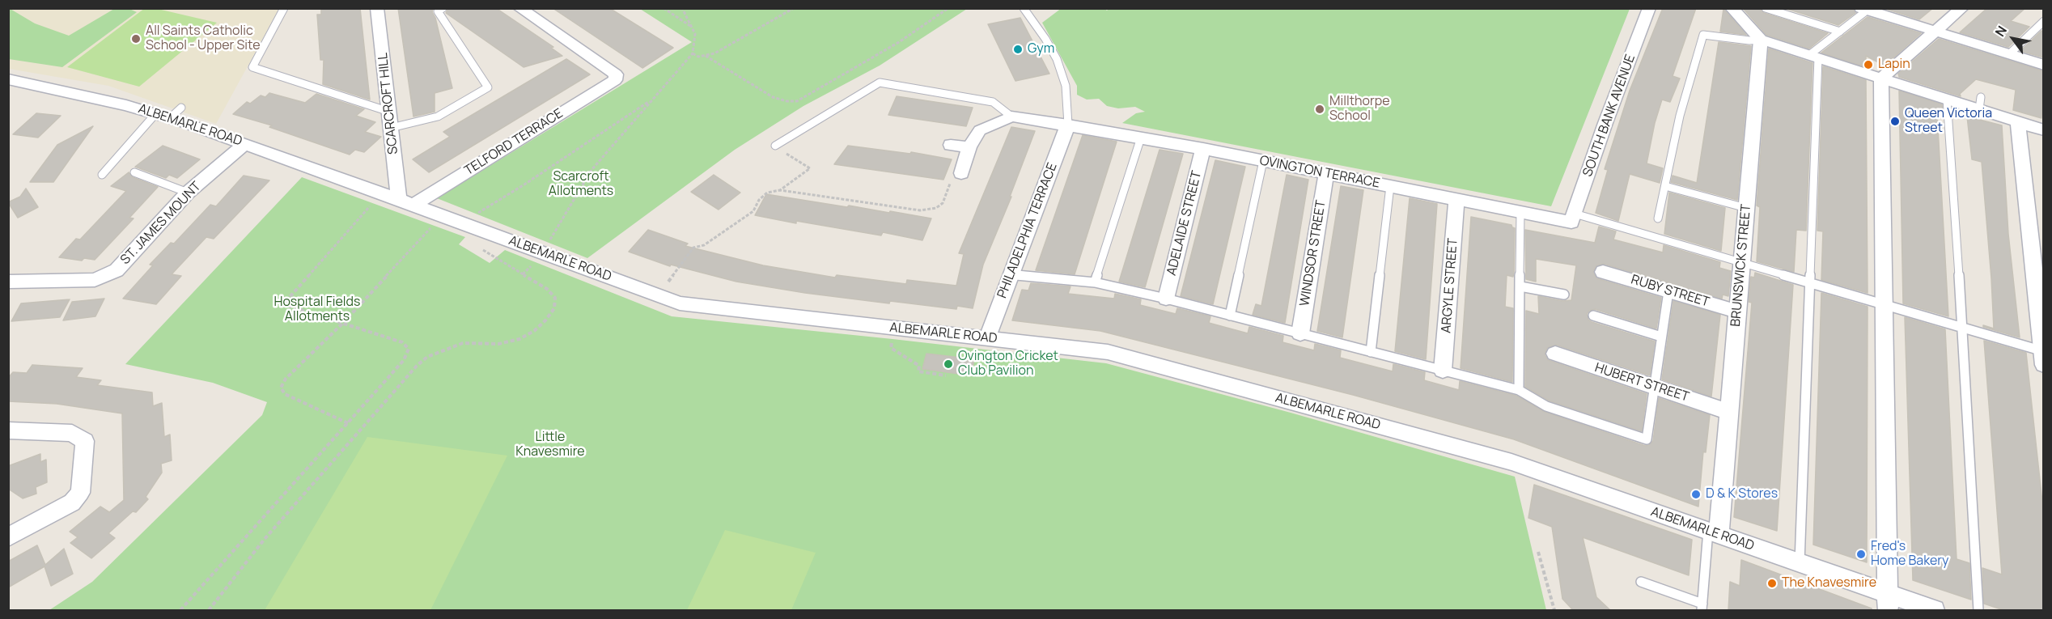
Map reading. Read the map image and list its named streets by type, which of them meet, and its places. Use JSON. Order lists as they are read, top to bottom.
{
  "streets": {
    "street": [
      "SCARCROFT HILL",
      "SOUTH BANK AVENUE",
      "ALBEMARLE ROAD",
      "TELFORD TERRACE",
      "OVINGTON TERRACE",
      "ST. JAMES MOUNT",
      "ADELAIDE STREET",
      "PHILADELPHIA TERRACE",
      "WINDSOR STREET",
      "BRUNSWICK STREET",
      "ARGYLE STREET",
      "RUBY STREET",
      "HUBERT STREET"
    ]
  },
  "crossings": [
    ["SCARCROFT HILL", "ALBEMARLE ROAD"],
    ["SOUTH BANK AVENUE", "OVINGTON TERRACE"],
    ["ALBEMARLE ROAD", "TELFORD TERRACE"],
    ["ALBEMARLE ROAD", "ST. JAMES MOUNT"],
    ["ALBEMARLE ROAD", "PHILADELPHIA TERRACE"],
    ["ALBEMARLE ROAD", "BRUNSWICK STREET"],
    ["OVINGTON TERRACE", "ADELAIDE STREET"],
    ["OVINGTON TERRACE", "PHILADELPHIA TERRACE"],
    ["OVINGTON TERRACE", "WINDSOR STREET"],
    ["OVINGTON TERRACE", "ARGYLE STREET"],
    ["BRUNSWICK STREET", "RUBY STREET"],
    ["BRUNSWICK STREET", "HUBERT STREET"]
  ],
  "parks": ["Scarcroft Allotments", "Hospital Fields Allotments", "Little Knavesmire"],
  "places": [
    "All Saints Catholic School - Upper Site",
    "Gym",
    "Lapin",
    "Millthorpe School",
    "Queen Victoria Street",
    "Ovington Cricket Club Pavilion",
    "D & K Stores",
    "Fred's Home Bakery",
    "The Knavesmire"
  ],
  "north": "top left"
}
